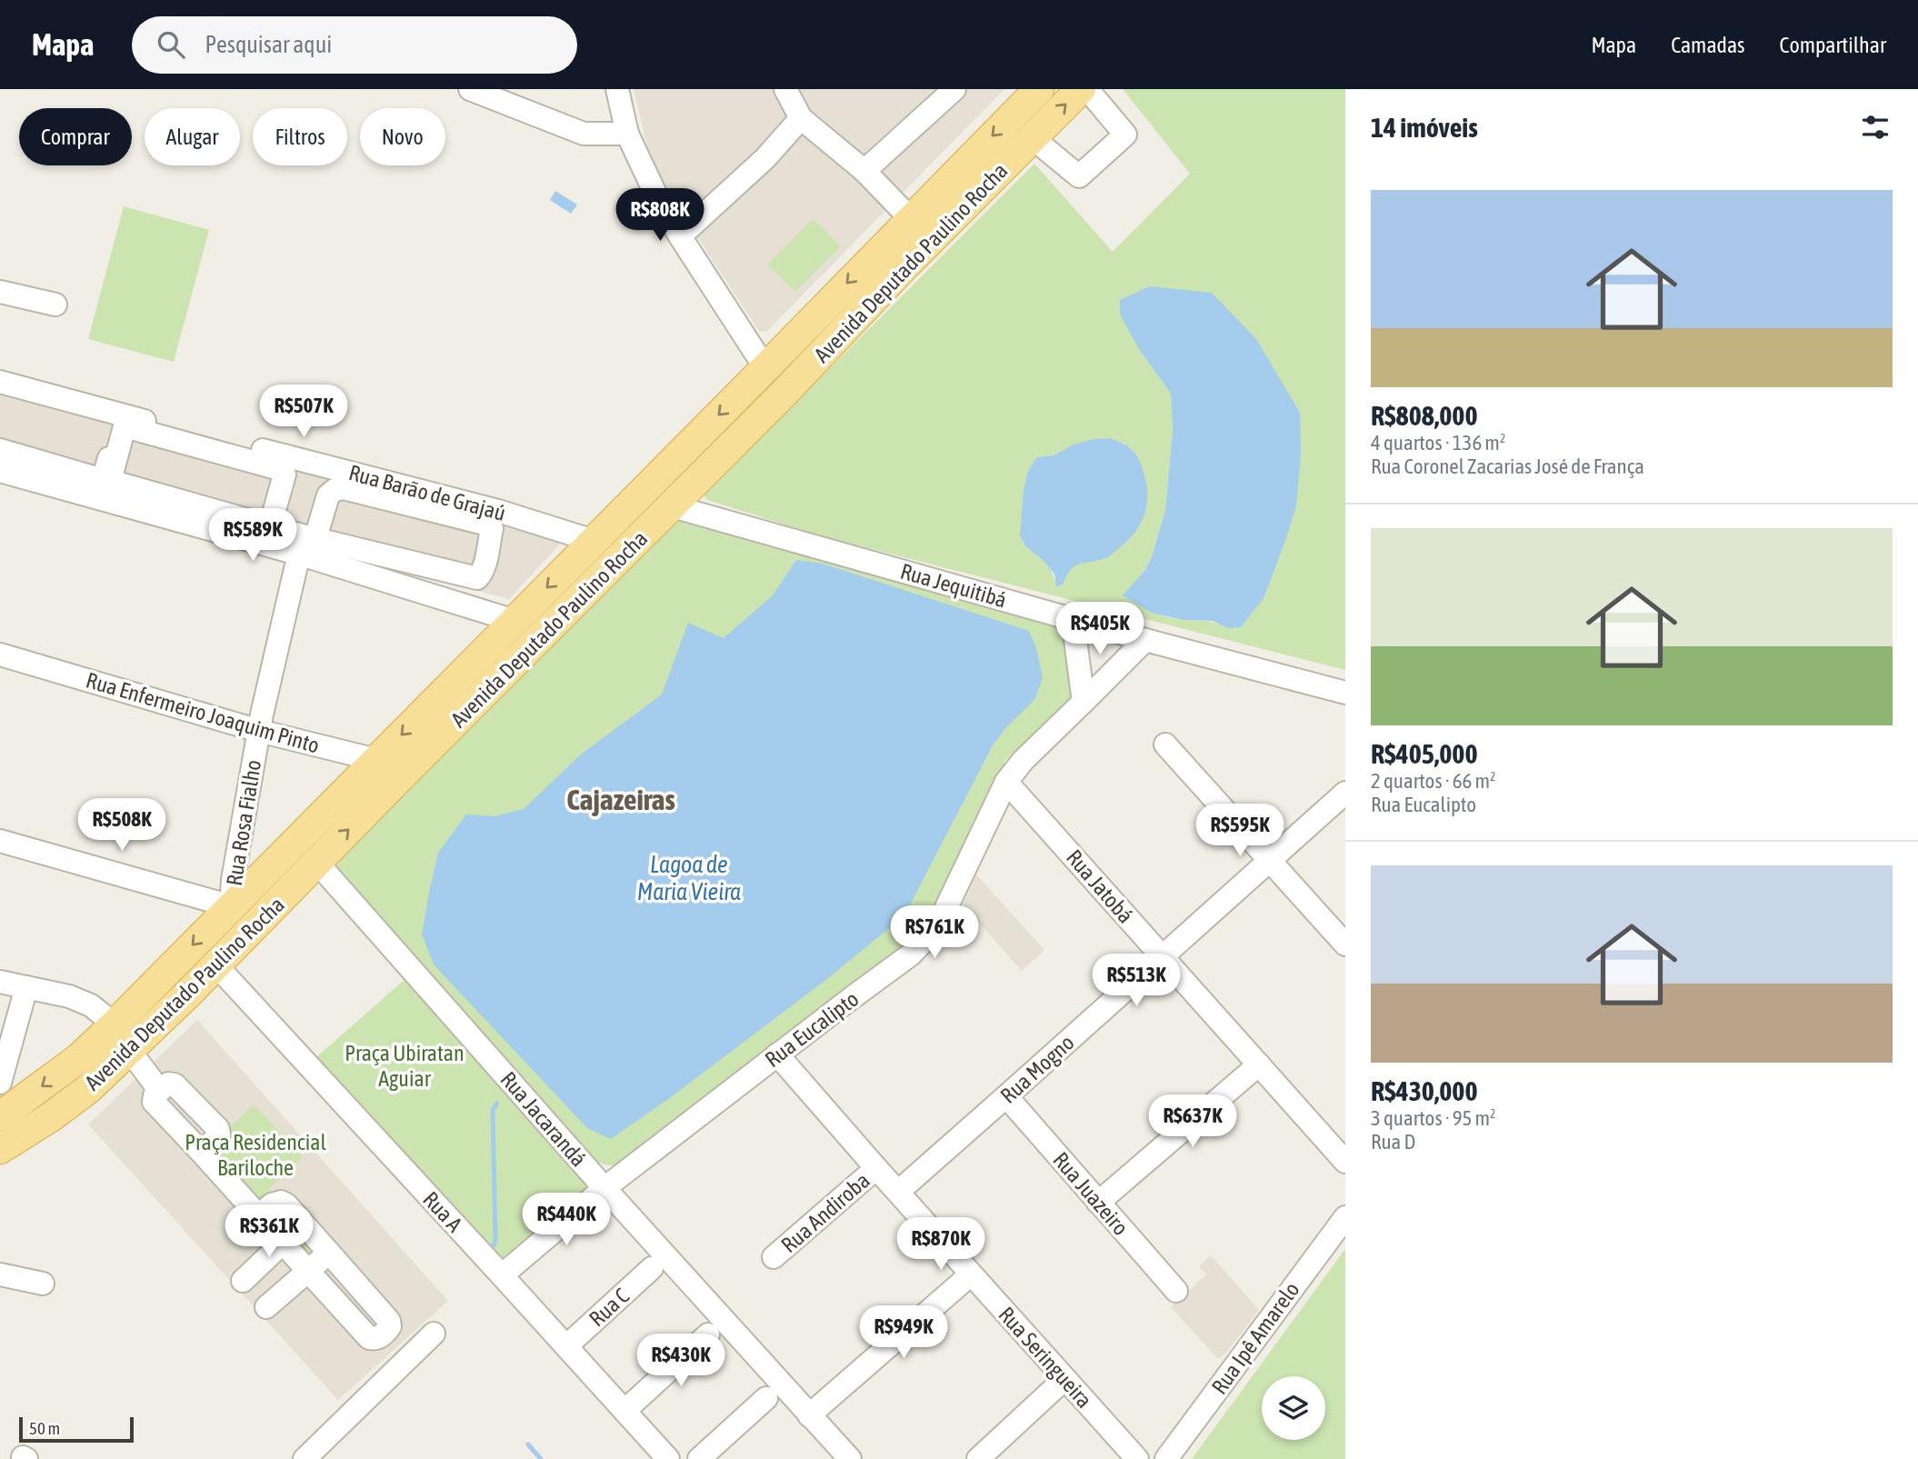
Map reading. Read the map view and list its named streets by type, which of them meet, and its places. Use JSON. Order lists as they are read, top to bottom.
{
  "streets": {
    "main road": ["Avenida Deputado Paulino Rocha"],
    "street": [
      "Rua Barão de Grajaú",
      "Rua Jequitibá",
      "Rua Enfermeiro Joaquim Pinto",
      "Rua Rosa Fialho",
      "Rua Jatobá",
      "Rua Eucalipto",
      "Rua Mogno",
      "Rua Jacarandá",
      "Rua Juazeiro",
      "Rua A",
      "Rua Andiroba",
      "Rua C",
      "Rua Ipê Amarelo",
      "Rua Seringueira"
    ]
  },
  "crossings": [
    ["Avenida Deputado Paulino Rocha", "Rua Barão de Grajaú"],
    ["Avenida Deputado Paulino Rocha", "Rua Jequitibá"],
    ["Avenida Deputado Paulino Rocha", "Rua Enfermeiro Joaquim Pinto"],
    ["Avenida Deputado Paulino Rocha", "Rua Rosa Fialho"],
    ["Avenida Deputado Paulino Rocha", "Rua Jacarandá"],
    ["Avenida Deputado Paulino Rocha", "Rua A"],
    ["Rua Jequitibá", "Rua Eucalipto"],
    ["Rua Enfermeiro Joaquim Pinto", "Rua Rosa Fialho"],
    ["Rua Jatobá", "Rua Eucalipto"],
    ["Rua Jatobá", "Rua Mogno"],
    ["Rua Eucalipto", "Rua Jacarandá"],
    ["Rua Eucalipto", "Rua A"],
    ["Rua Eucalipto", "Rua Seringueira"],
    ["Rua Mogno", "Rua Juazeiro"],
    ["Rua Mogno", "Rua Seringueira"],
    ["Rua A", "Rua C"],
    ["Rua Andiroba", "Rua Seringueira"]
  ],
  "districts": ["Cajazeiras"],
  "water": ["Lagoa de Maria Vieira"],
  "parks": ["Praça Ubiratan Aguiar", "Praça Residencial Bariloche"],
  "scale_bar": "50 m",
  "page": {
    "header": "Mapa",
    "search": "Pesquisar aqui",
    "nav": ["Mapa", "Camadas", "Compartilhar"],
    "heading": "14 imóveis",
    "chip": [
      "Comprar",
      "Alugar",
      "Filtros",
      "Novo"
    ],
    "list": [
      {
        "name": "R$808,000",
        "note": "4 quartos · 136 m² · Rua Coronel Zacarias José de França"
      },
      {
        "name": "R$405,000",
        "note": "2 quartos · 66 m² · Rua Eucalipto"
      },
      {
        "name": "R$430,000",
        "note": "3 quartos · 95 m² · Rua D"
      }
    ],
    "price": [
      "R$808K",
      "R$507K",
      "R$589K",
      "R$405K",
      "R$508K",
      "R$595K",
      "R$761K",
      "R$513K",
      "R$637K",
      "R$440K",
      "R$361K",
      "R$870K",
      "R$949K",
      "R$430K"
    ],
    "scale": "50 m"
  }
}
